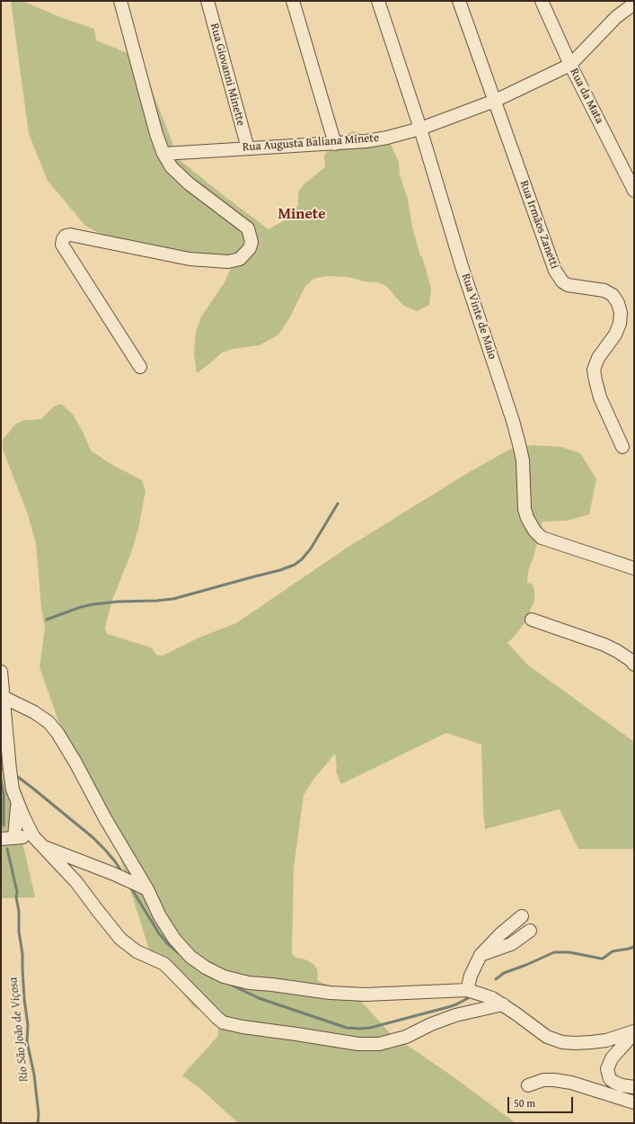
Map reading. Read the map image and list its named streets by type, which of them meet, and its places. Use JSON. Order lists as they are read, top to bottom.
{
  "streets": {
    "street": [
      "Rua Giovanni Minette",
      "Rua da Mata",
      "Rua Augusta Baliana Minete",
      "Rua Irmãos Zanetti",
      "Rua Vinte de Maio"
    ]
  },
  "crossings": [
    ["Rua Giovanni Minette", "Rua Augusta Baliana Minete"],
    ["Rua da Mata", "Rua Augusta Baliana Minete"],
    ["Rua Augusta Baliana Minete", "Rua Irmãos Zanetti"],
    ["Rua Augusta Baliana Minete", "Rua Vinte de Maio"]
  ],
  "districts": ["Minete"],
  "water": ["Rio São João de Viçosa"],
  "scale_bar": "50 m"
}
